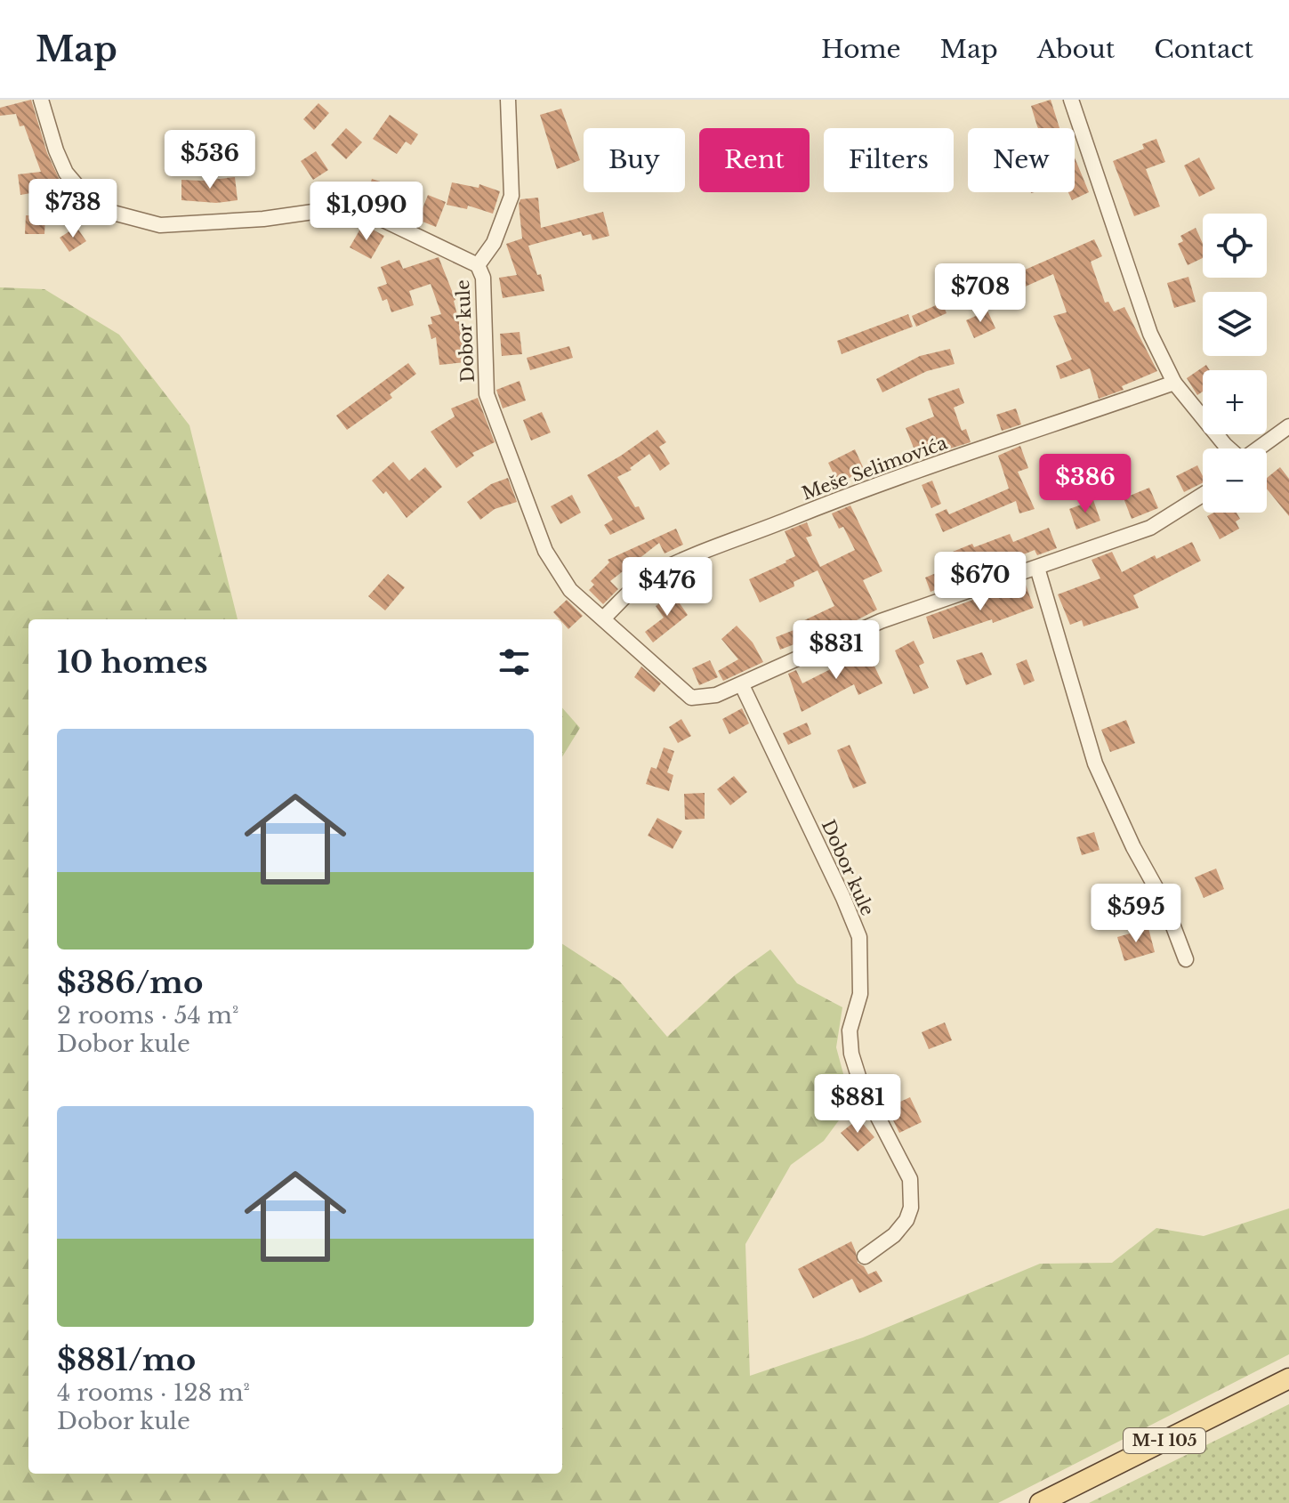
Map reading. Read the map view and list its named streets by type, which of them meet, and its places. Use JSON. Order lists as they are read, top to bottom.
{
  "streets": {
    "main road": ["M-I 105"],
    "street": ["Dobor kule", "Meše Selimovića"]
  },
  "crossings": [
    ["Dobor kule", "Meše Selimovića"]
  ],
  "page": {
    "header": "Map",
    "nav": [
      "Home",
      "Map",
      "About",
      "Contact"
    ],
    "chip": [
      "Buy",
      "Rent",
      "Filters",
      "New"
    ],
    "price": [
      "$536",
      "$738",
      "$1,090",
      "$708",
      "$386",
      "$670",
      "$476",
      "$831",
      "$595",
      "$881"
    ],
    "map_buttons": ["+", "−"],
    "heading": "10 homes",
    "list": [
      {
        "name": "$386/mo",
        "note": "2 rooms · 54 m² · Dobor kule"
      },
      {
        "name": "$881/mo",
        "note": "4 rooms · 128 m² · Dobor kule"
      }
    ]
  }
}
